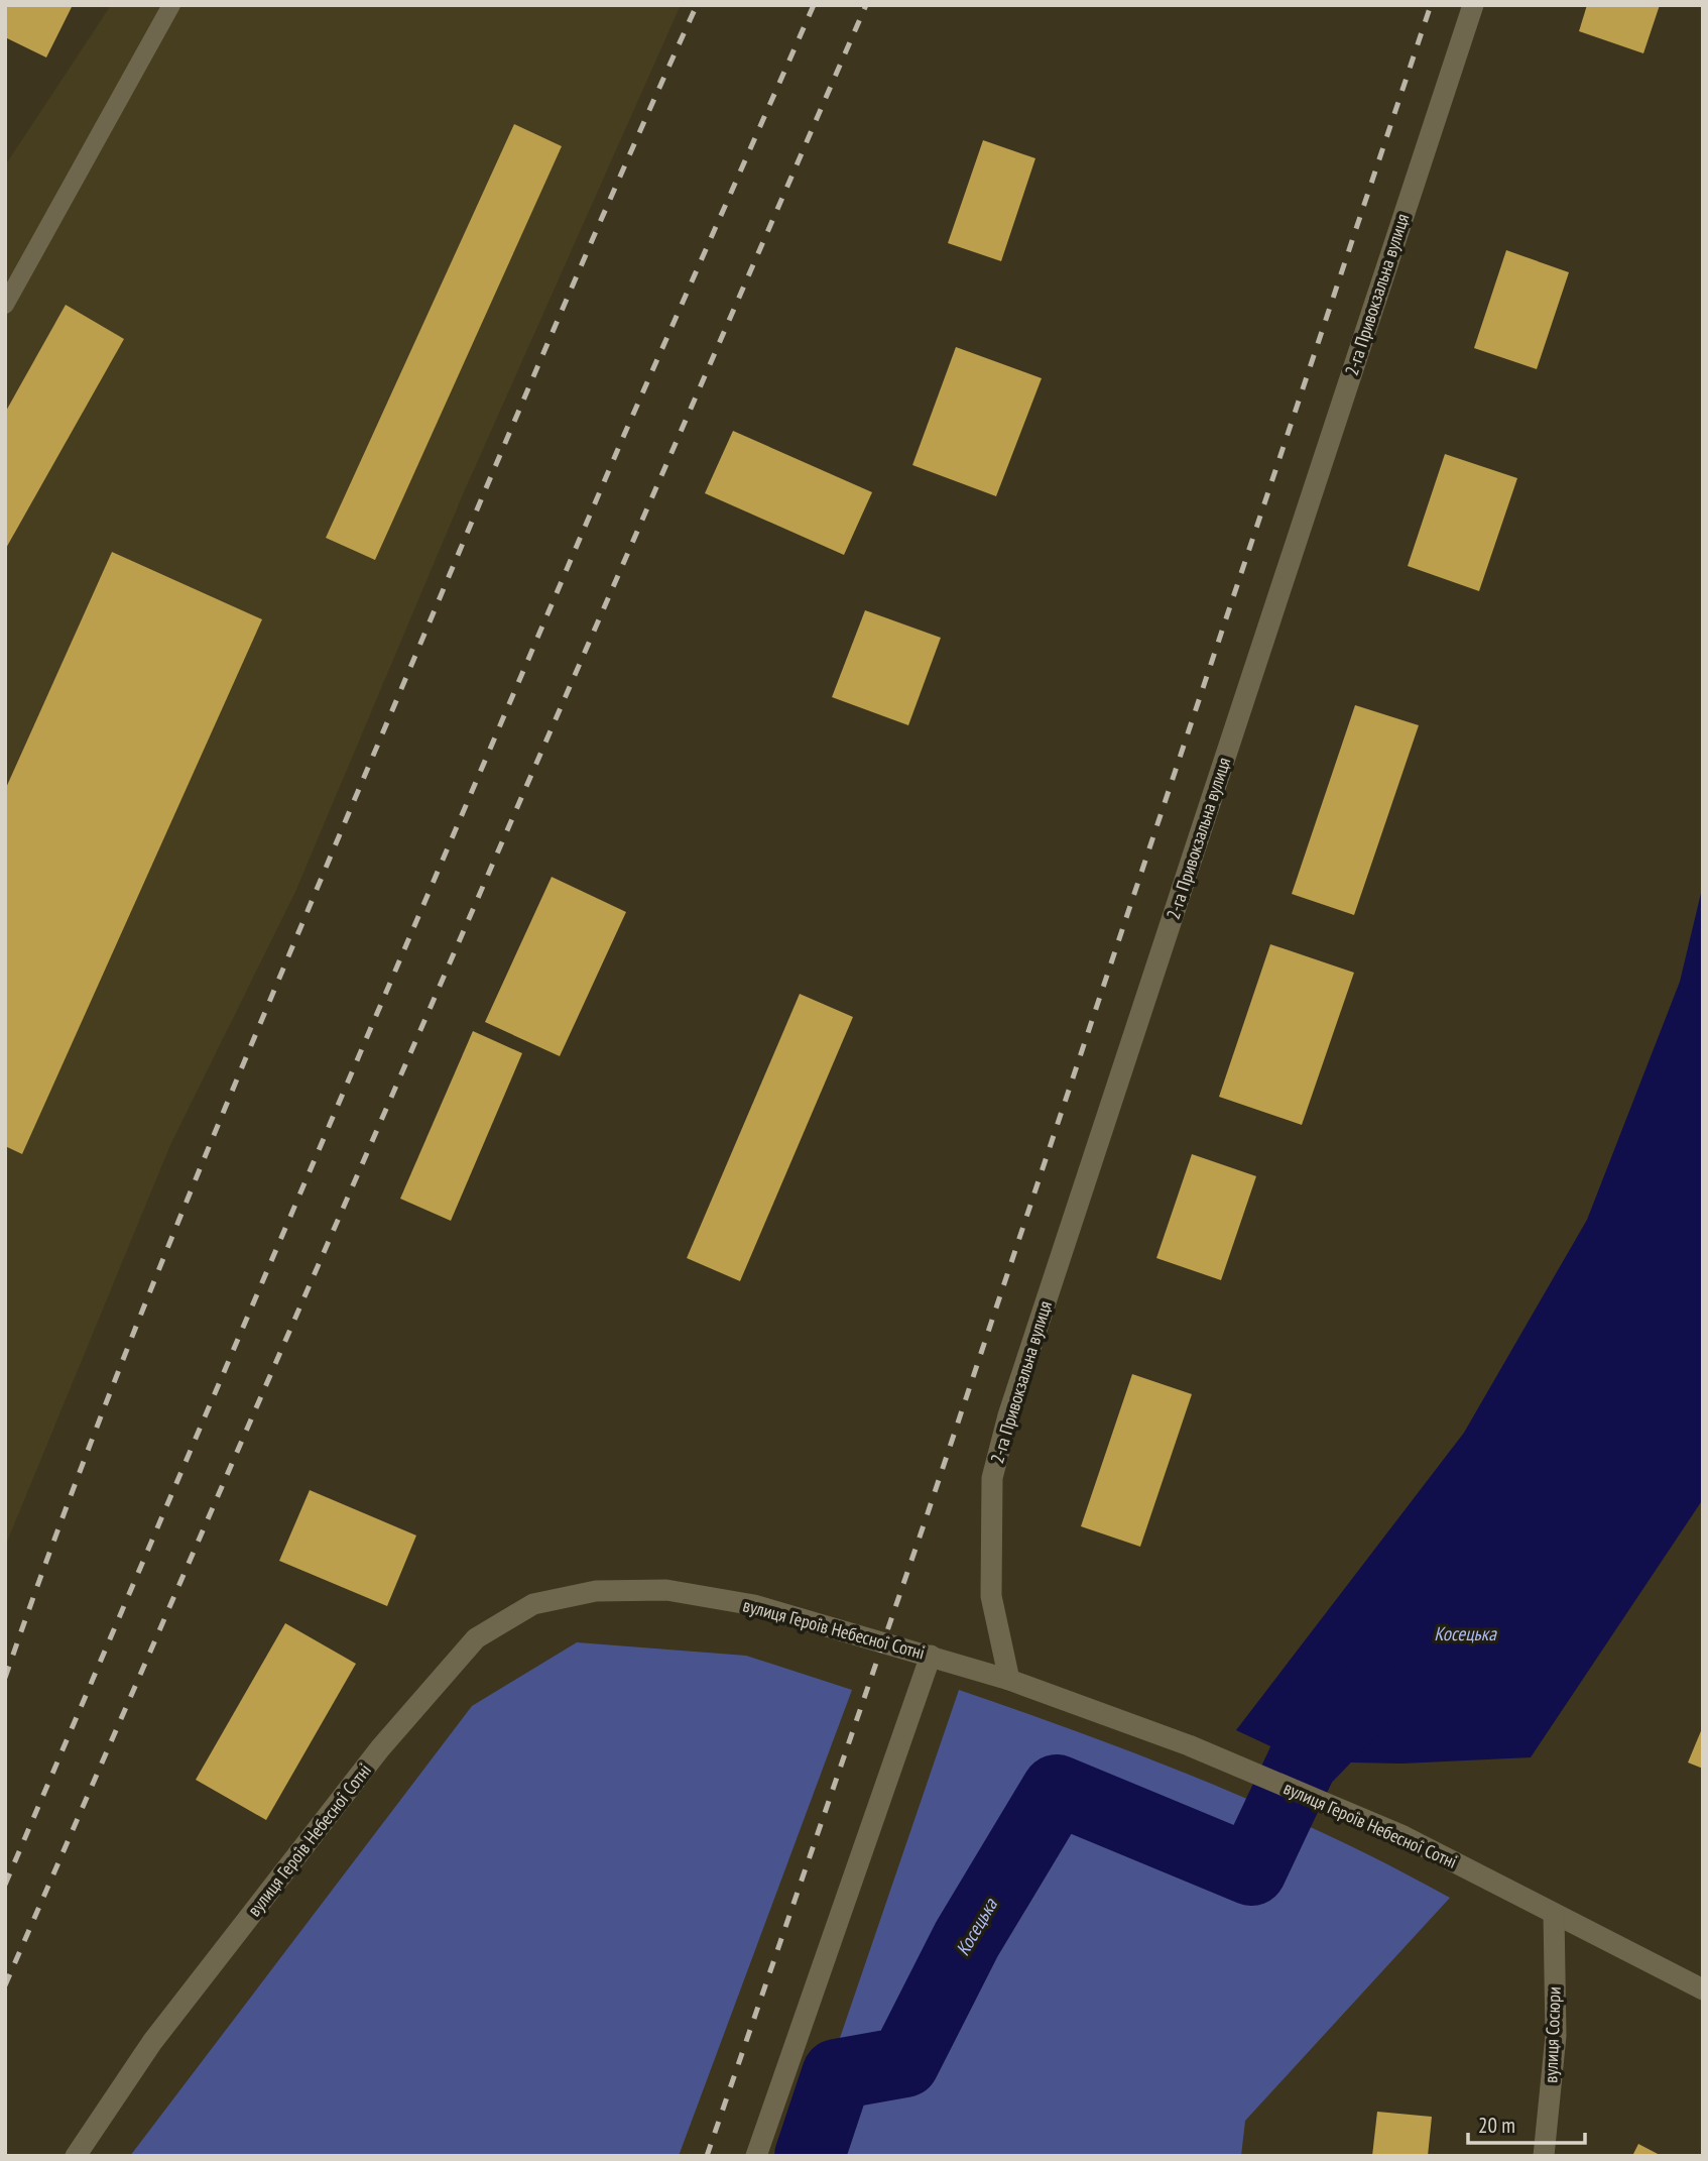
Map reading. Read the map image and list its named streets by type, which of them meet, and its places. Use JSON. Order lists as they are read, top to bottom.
{
  "streets": {
    "street": ["2-га Привокзальна вулиця", "вулиця Героїв Небесної Сотні", "вулиця Сосюри"]
  },
  "crossings": [
    ["2-га Привокзальна вулиця", "вулиця Героїв Небесної Сотні"],
    ["вулиця Героїв Небесної Сотні", "вулиця Сосюри"]
  ],
  "water": ["Косецька"],
  "scale_bar": "20 m"
}
